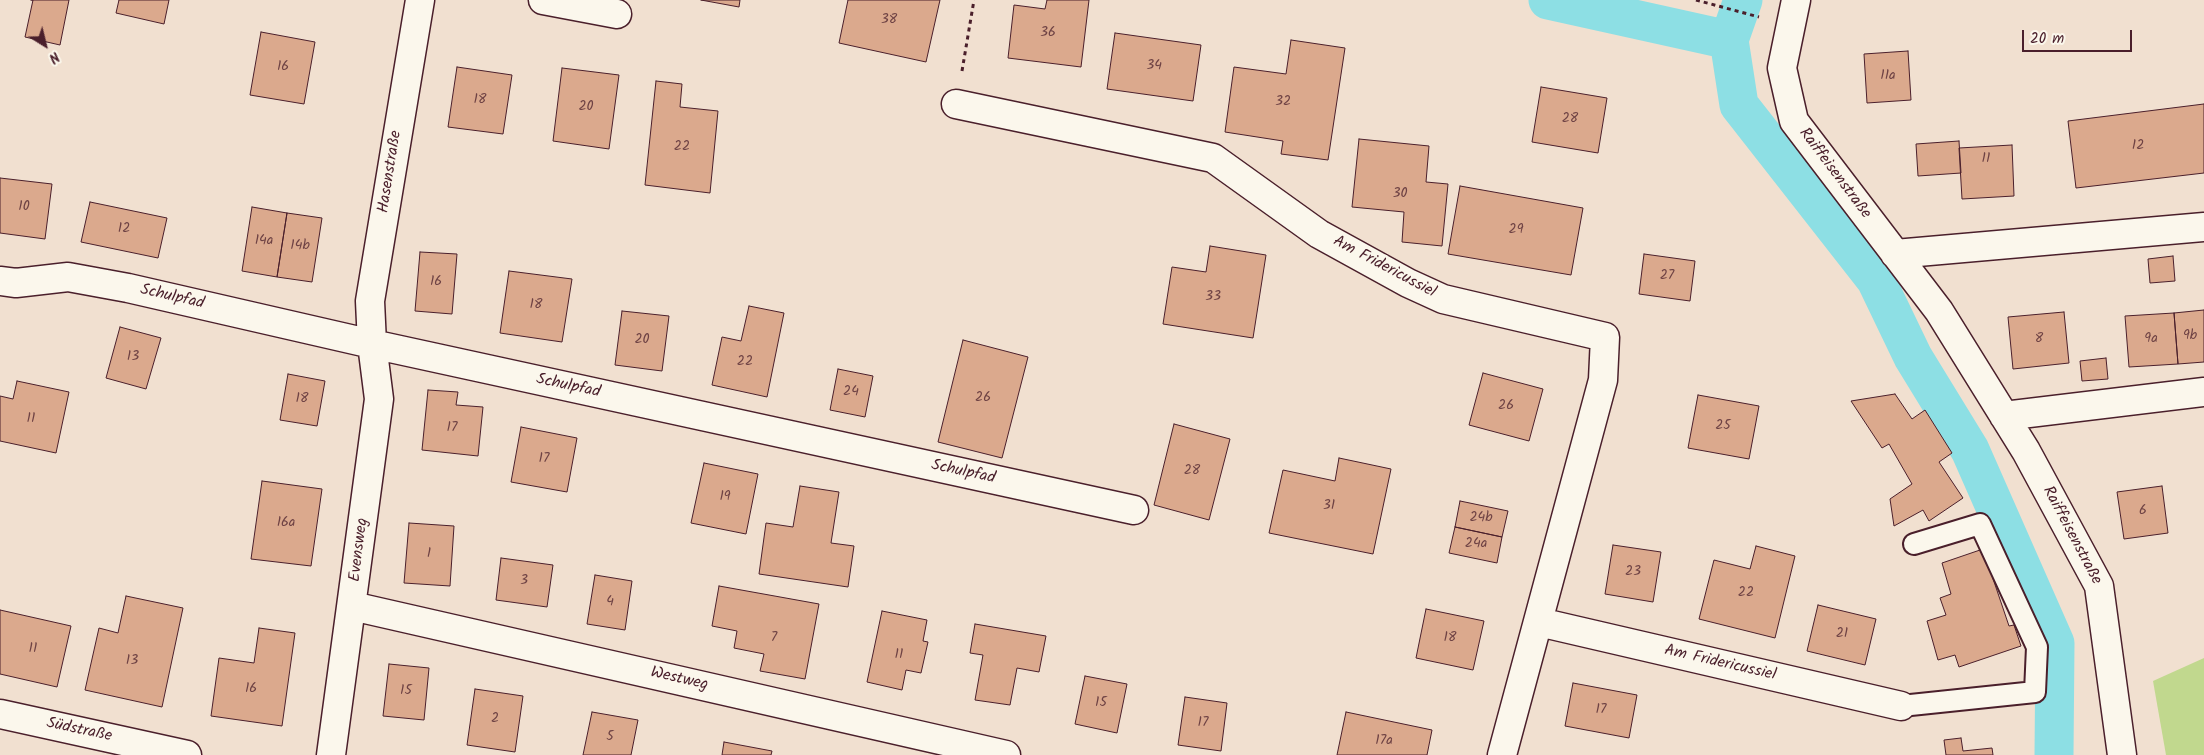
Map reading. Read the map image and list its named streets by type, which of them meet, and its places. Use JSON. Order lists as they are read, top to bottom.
{
  "streets": {
    "street": [
      "Hasenstraße",
      "Raiffeisenstraße",
      "Am Fridericussiel",
      "Schulpfad",
      "Evensweg",
      "Westweg",
      "Südstraße"
    ]
  },
  "crossings": [
    ["Hasenstraße", "Schulpfad"],
    ["Hasenstraße", "Evensweg"],
    ["Schulpfad", "Evensweg"],
    ["Evensweg", "Westweg"]
  ],
  "house_numbers": [
    "38",
    "36",
    "34",
    "16",
    "11a",
    "18",
    "32",
    "20",
    "28",
    "12",
    "22",
    "11",
    "30",
    "10",
    "12",
    "29",
    "14a",
    "14b",
    "27",
    "16",
    "33",
    "18",
    "9b",
    "8",
    "9a",
    "20",
    "13",
    "22",
    "24",
    "26",
    "18",
    "26",
    "11",
    "25",
    "17",
    "17",
    "28",
    "19",
    "31",
    "6",
    "24b",
    "16a",
    "24a",
    "1",
    "23",
    "3",
    "22",
    "4",
    "21",
    "7",
    "18",
    "11",
    "11",
    "13",
    "16",
    "15",
    "15",
    "17",
    "2",
    "17",
    "5",
    "17a"
  ],
  "scale_bar": "20 m",
  "north": "bottom right"
}
